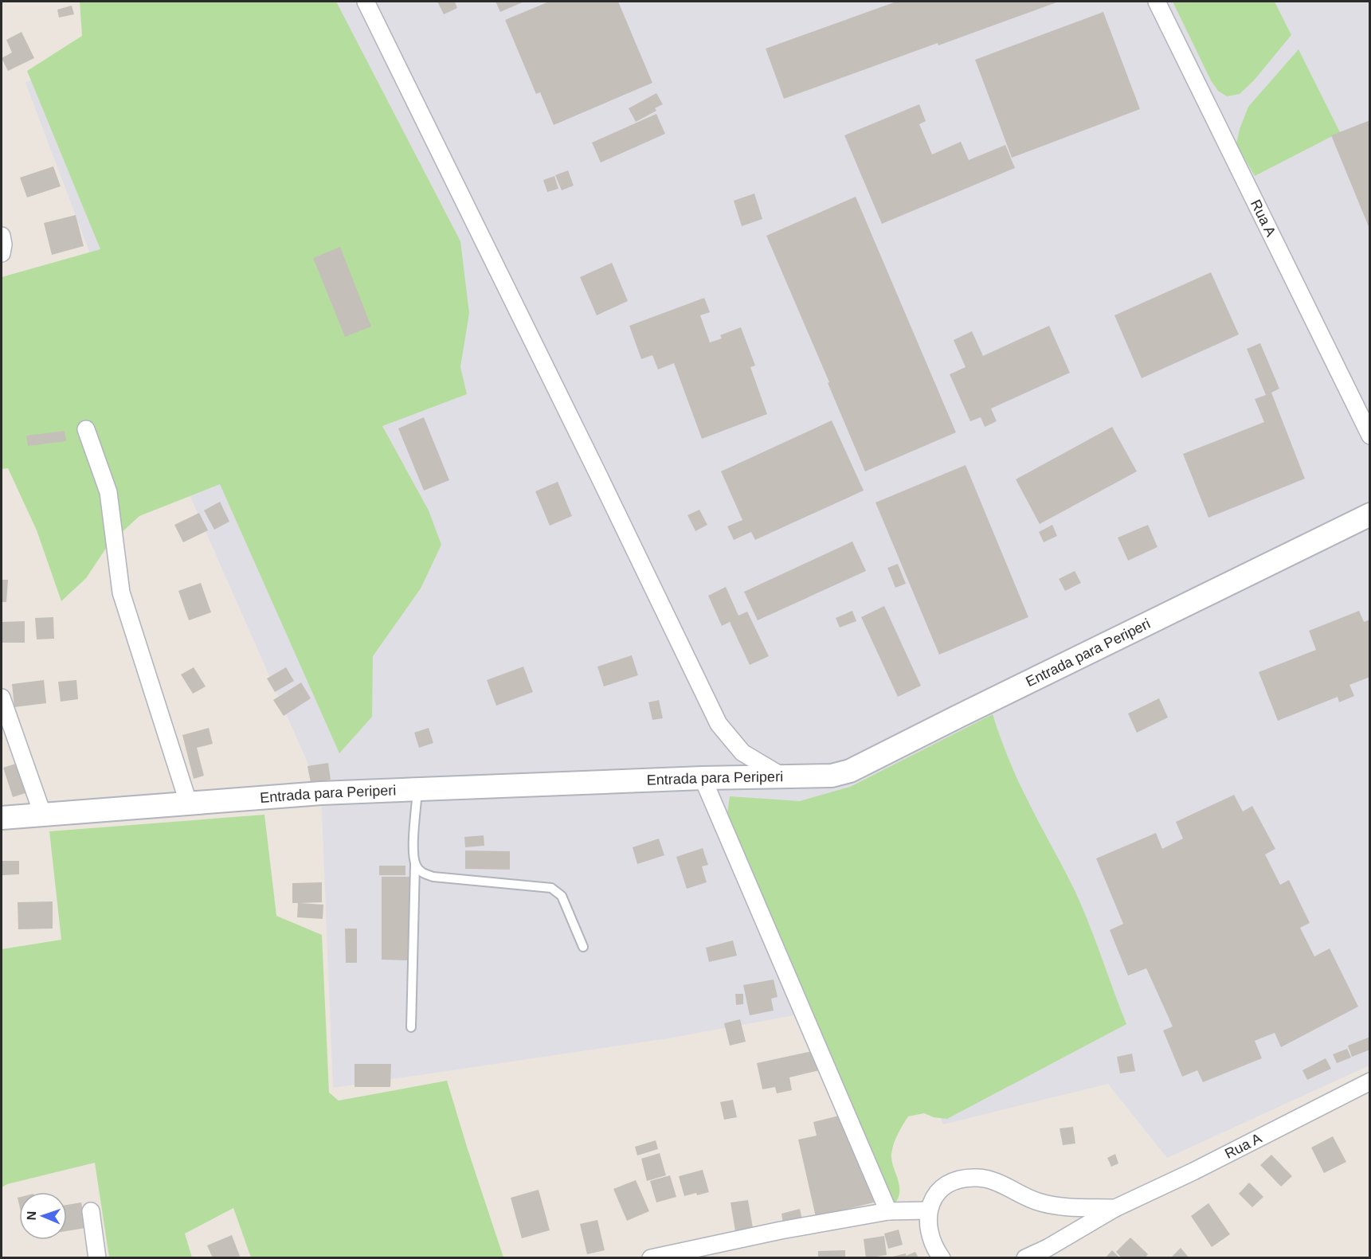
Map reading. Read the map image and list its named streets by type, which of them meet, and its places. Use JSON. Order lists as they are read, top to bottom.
{
  "streets": {
    "main road": ["Entrada para Periperi"],
    "street": ["Rua A"]
  },
  "north": "left"
}
